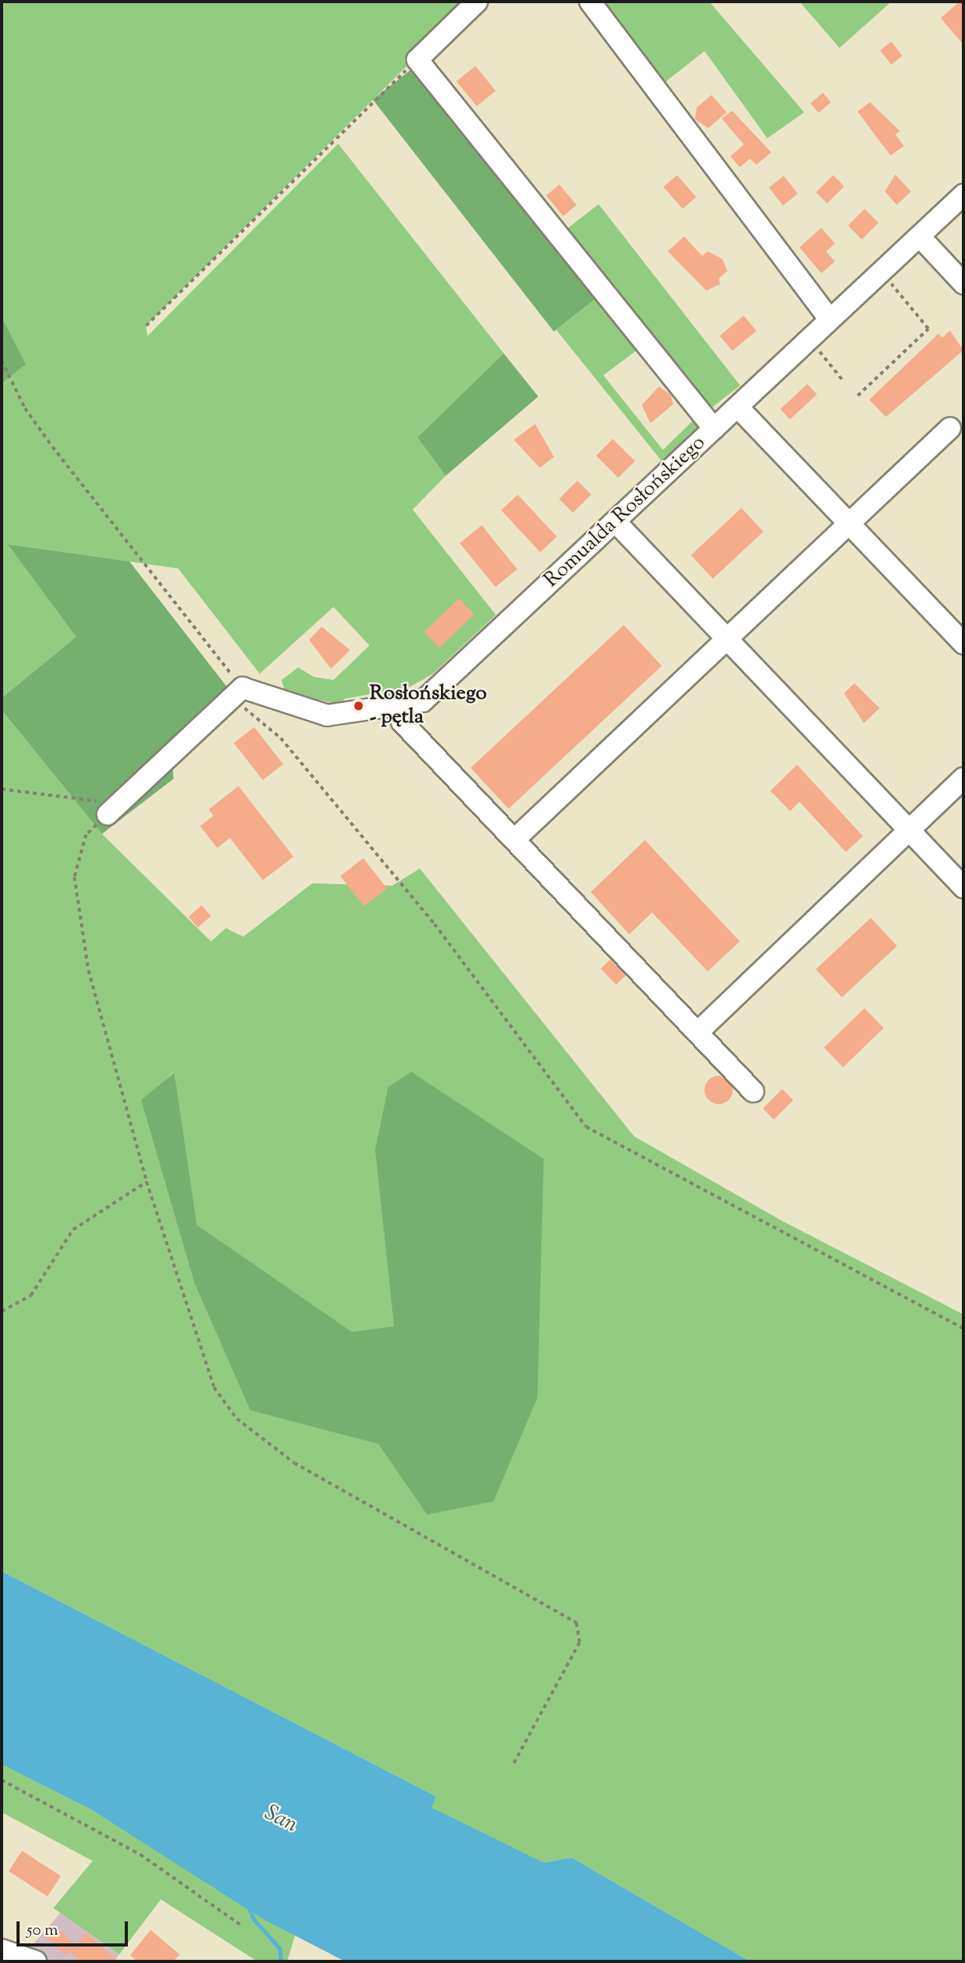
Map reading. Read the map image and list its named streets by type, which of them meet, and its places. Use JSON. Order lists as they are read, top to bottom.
{
  "streets": {
    "street": ["Romualda Rosłońskiego"]
  },
  "water": ["San"],
  "places": ["Rosłońskiego - pętla"],
  "scale_bar": "50 m"
}
